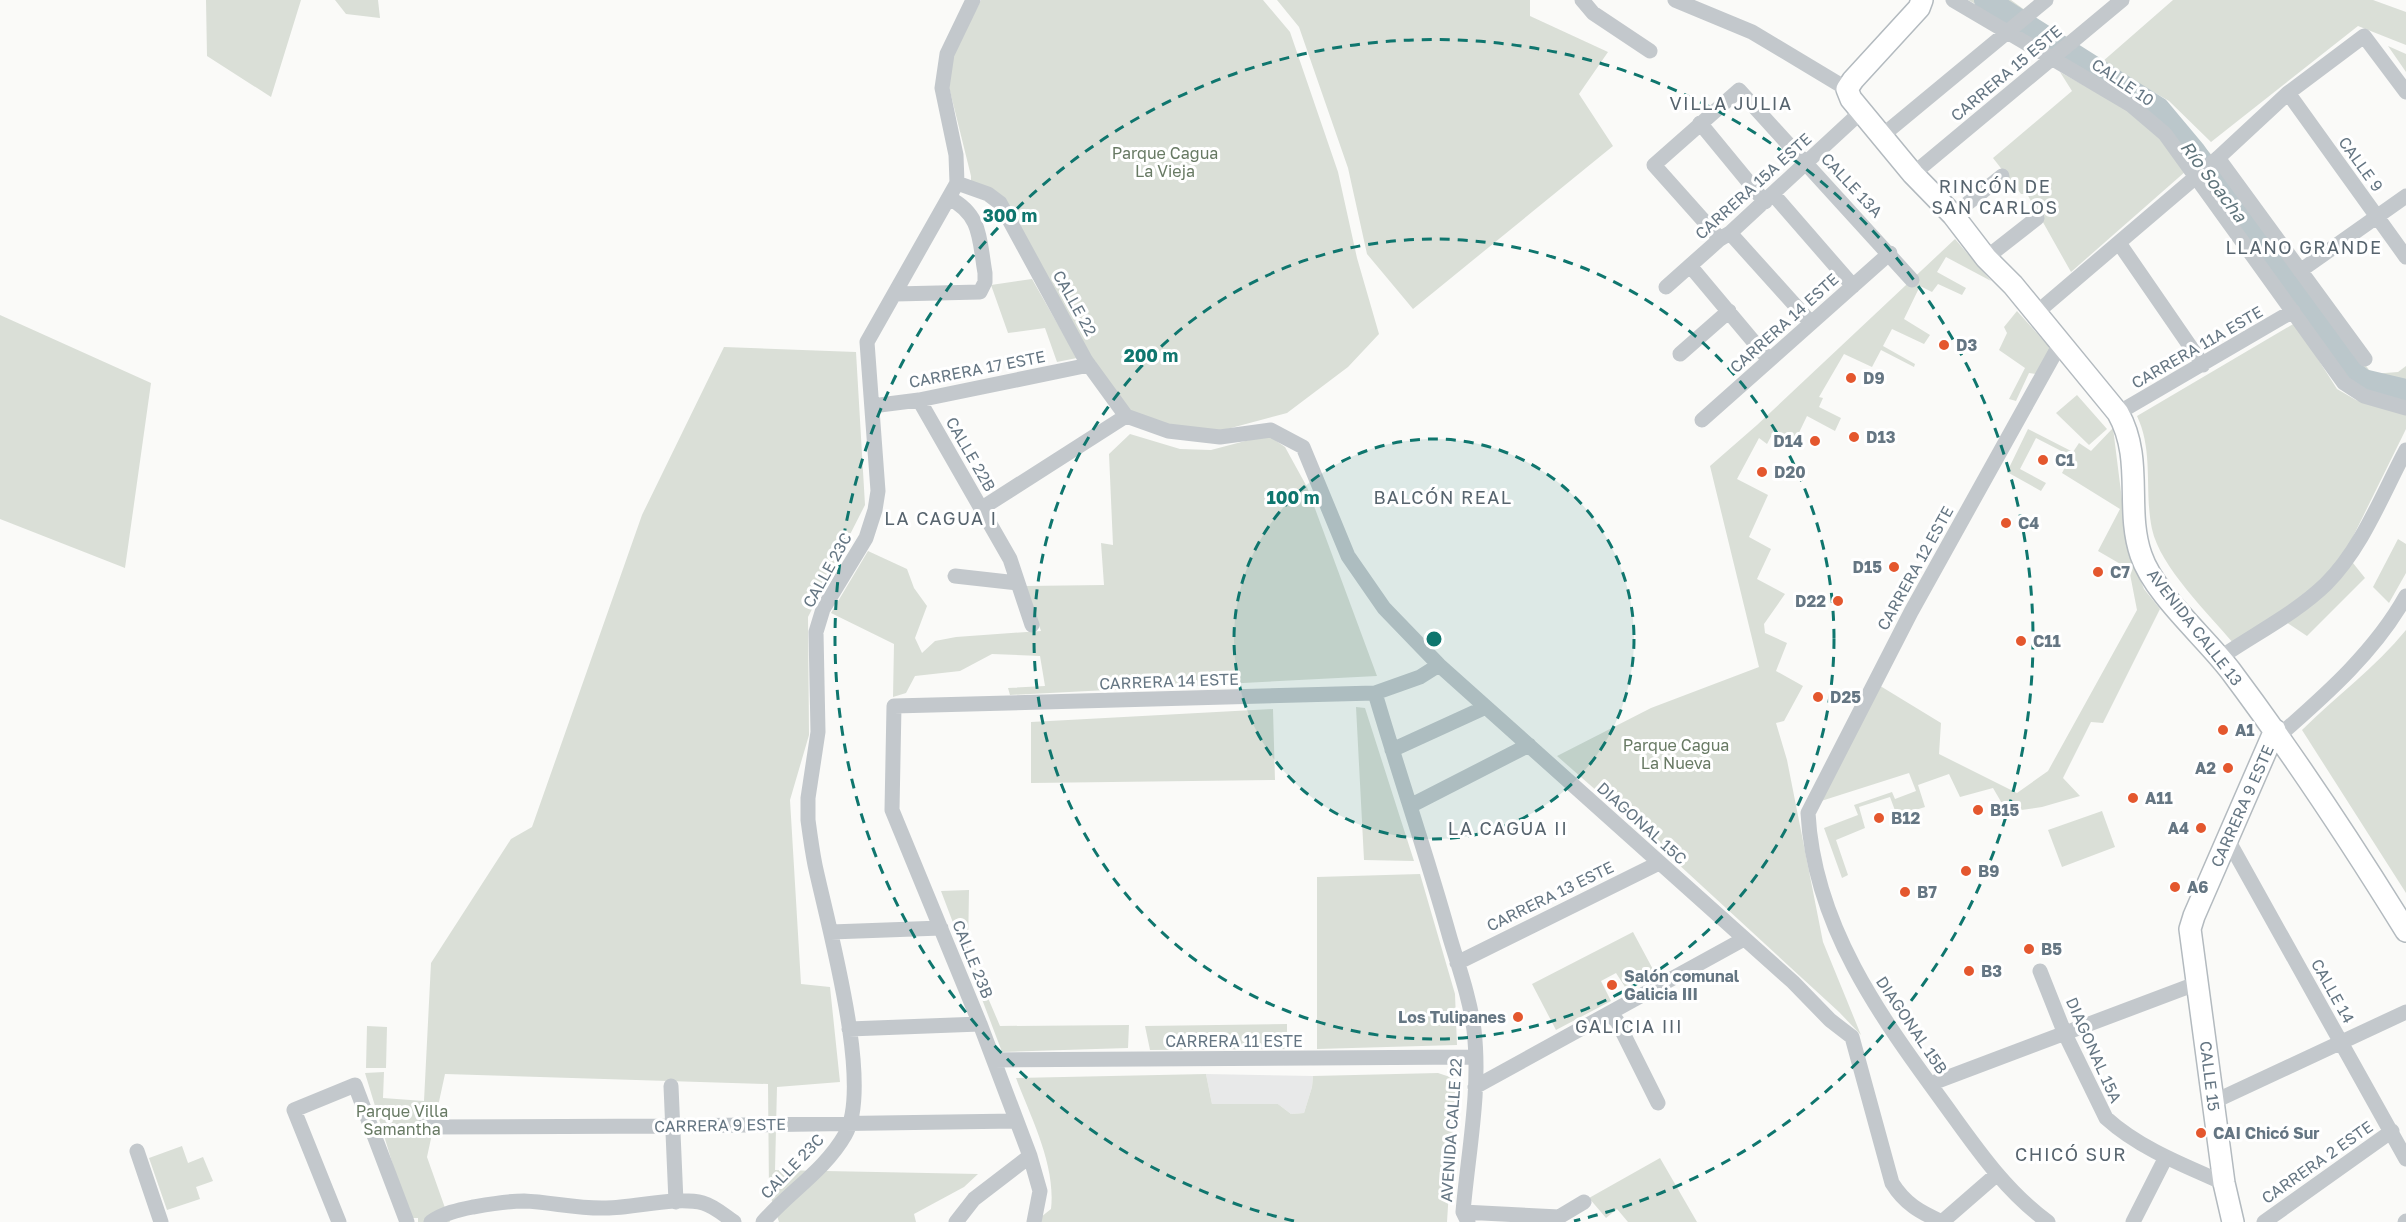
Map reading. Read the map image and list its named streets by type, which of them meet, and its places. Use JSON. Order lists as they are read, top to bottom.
{
  "streets": {
    "main road": ["AVENIDA CALLE 13", "CARRERA 9 ESTE", "CALLE 15"],
    "street": [
      "CARRERA 15 ESTE",
      "CALLE 10",
      "CALLE 9",
      "CALLE 13A",
      "CARRERA 15A ESTE",
      "CALLE 22",
      "CARRERA 14 ESTE",
      "CARRERA 11A ESTE",
      "CARRERA 17 ESTE",
      "CALLE 22B",
      "CARRERA 12 ESTE",
      "CALLE 23C",
      "DIAGONAL 15C",
      "CARRERA 13 ESTE",
      "CALLE 23B",
      "CALLE 14",
      "DIAGONAL 15B",
      "CARRERA 11 ESTE",
      "DIAGONAL 15A",
      "AVENIDA CALLE 22",
      "CARRERA 2 ESTE"
    ]
  },
  "crossings": [
    ["CARRERA 15 ESTE", "CALLE 10"],
    ["CARRERA 15 ESTE", "AVENIDA CALLE 13"],
    ["CALLE 10", "CARRERA 11A ESTE"],
    ["CALLE 13A", "CARRERA 15A ESTE"],
    ["CALLE 13A", "CARRERA 14 ESTE"],
    ["CARRERA 15A ESTE", "AVENIDA CALLE 13"],
    ["CALLE 22", "CARRERA 17 ESTE"],
    ["CALLE 22", "CALLE 23C"],
    ["CALLE 22", "DIAGONAL 15C"],
    ["CARRERA 14 ESTE", "DIAGONAL 15C"],
    ["CARRERA 14 ESTE", "CALLE 23B"],
    ["CARRERA 14 ESTE", "AVENIDA CALLE 22"],
    ["CARRERA 11A ESTE", "AVENIDA CALLE 13"],
    ["CARRERA 17 ESTE", "CALLE 22B"],
    ["CARRERA 17 ESTE", "CALLE 23C"],
    ["CARRERA 12 ESTE", "AVENIDA CALLE 13"],
    ["CARRERA 12 ESTE", "DIAGONAL 15B"],
    ["CALLE 23C", "CARRERA 9 ESTE"],
    ["AVENIDA CALLE 13", "CARRERA 9 ESTE"],
    ["CARRERA 9 ESTE", "CALLE 23B"],
    ["CARRERA 9 ESTE", "CALLE 14"],
    ["CARRERA 9 ESTE", "CALLE 15"],
    ["DIAGONAL 15C", "CARRERA 13 ESTE"],
    ["CARRERA 13 ESTE", "AVENIDA CALLE 22"],
    ["CALLE 23B", "CARRERA 11 ESTE"],
    ["CALLE 14", "CARRERA 2 ESTE"],
    ["CARRERA 11 ESTE", "AVENIDA CALLE 22"],
    ["DIAGONAL 15A", "CALLE 15"]
  ],
  "districts": [
    "VILLA JULIA",
    "RINCÓN DE SAN CARLOS",
    "LLANO GRANDE",
    "BALCÓN REAL",
    "LA CAGUA I",
    "LA CAGUA II",
    "GALICIA III",
    "CHICÓ SUR"
  ],
  "water": ["Río Soacha"],
  "parks": ["Parque Cagua La Vieja", "Parque Cagua La Nueva", "Parque Villa Samantha"],
  "places": [
    "D3",
    "D9",
    "D13",
    "D14",
    "C1",
    "D20",
    "C4",
    "D15",
    "C7",
    "D22",
    "C11",
    "D25",
    "A1",
    "A2",
    "A11",
    "B15",
    "B12",
    "A4",
    "B9",
    "A6",
    "B7",
    "B5",
    "B3",
    "Salón comunal Galicia III",
    "Los Tulipanes",
    "CAI Chicó Sur"
  ],
  "rings": ["300 m", "200 m", "100 m"]
}
